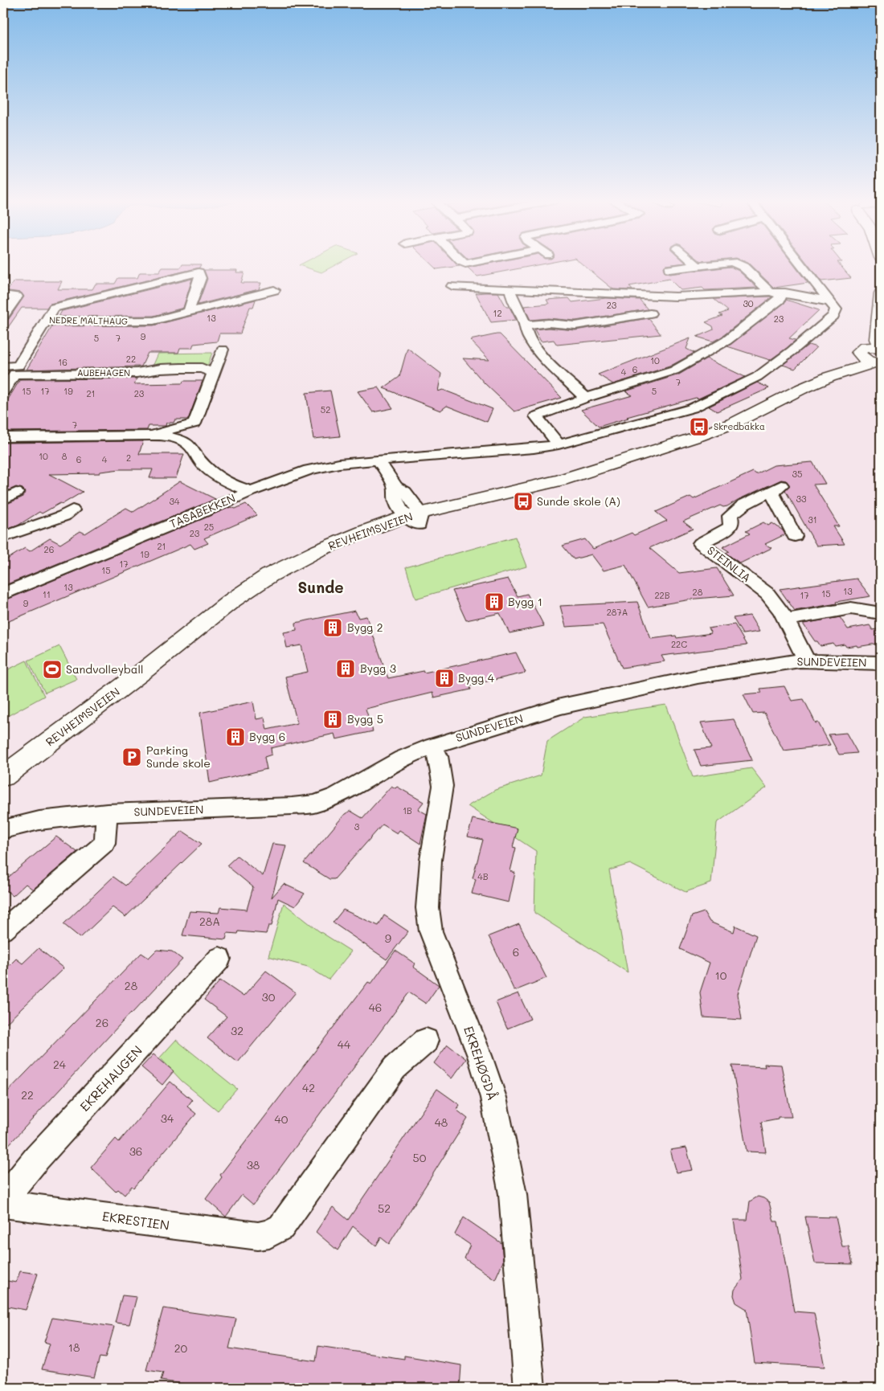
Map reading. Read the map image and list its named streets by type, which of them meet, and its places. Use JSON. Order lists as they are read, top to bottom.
{
  "streets": {
    "main road": ["REVHEIMSVEIEN"],
    "street": [
      "NEDRE MALTHAUG",
      "AUBEHAGEN",
      "TASABEKKEN",
      "STEINLIA",
      "SUNDEVEIEN",
      "EKREHØGDÅ",
      "EKREHAUGEN",
      "EKRESTIEN"
    ]
  },
  "crossings": [
    ["STEINLIA", "SUNDEVEIEN"],
    ["SUNDEVEIEN", "EKREHØGDÅ"]
  ],
  "districts": ["Sunde"],
  "places": {
    "bus stop": ["Skredbakka", "Sunde skole (A)"],
    "building": [
      "Bygg 1",
      "Bygg 2",
      "Bygg 3",
      "Bygg 4",
      "Bygg 5",
      "Bygg 6"
    ],
    "sports": ["Sandvolleyball"],
    "parking": ["Parking Sunde skole"]
  },
  "house_numbers": [
    "30",
    "23",
    "12",
    "13",
    "23",
    "9",
    "5",
    "7",
    "22",
    "10",
    "16",
    "6",
    "4",
    "7",
    "15",
    "17",
    "19",
    "5",
    "21",
    "23",
    "52",
    "7",
    "10",
    "8",
    "2",
    "6",
    "4",
    "35",
    "33",
    "34",
    "31",
    "25",
    "23",
    "21",
    "26",
    "19",
    "17",
    "15",
    "13",
    "13",
    "28",
    "15",
    "11",
    "22B",
    "17",
    "9",
    "287A",
    "22C",
    "1B",
    "3",
    "4B",
    "28A",
    "9",
    "6",
    "10",
    "28",
    "30",
    "46",
    "26",
    "32",
    "44",
    "24",
    "42",
    "22",
    "34",
    "40",
    "48",
    "36",
    "50",
    "38",
    "52",
    "18",
    "20"
  ]
}
